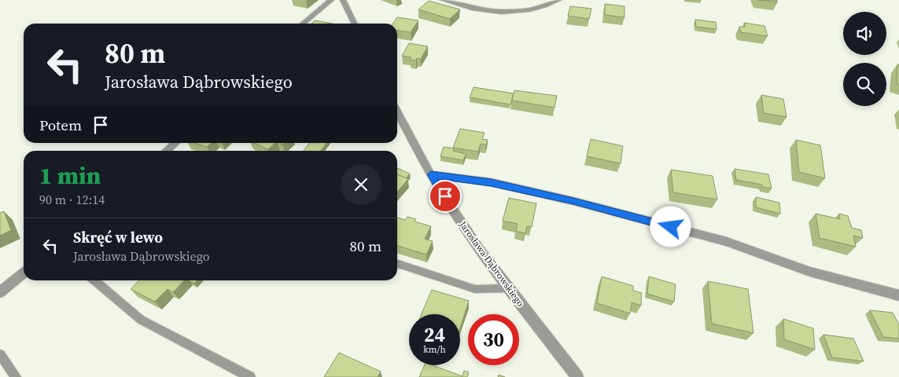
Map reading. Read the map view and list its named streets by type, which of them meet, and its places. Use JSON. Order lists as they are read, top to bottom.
{
  "streets": {
    "street": ["Jarosława Dąbrowskiego"]
  },
  "page": {
    "turn": ["80 m", "Jarosława Dąbrowskiego"],
    "then": "Potem",
    "heading": ["1 min", "90 m · 12:14"],
    "list": [
      {
        "name": "Skręć w lewo",
        "note": "Jarosława Dąbrowskiego",
        "value": "80 m"
      }
    ],
    "speed": "24 km/h",
    "limit": "30"
  }
}
